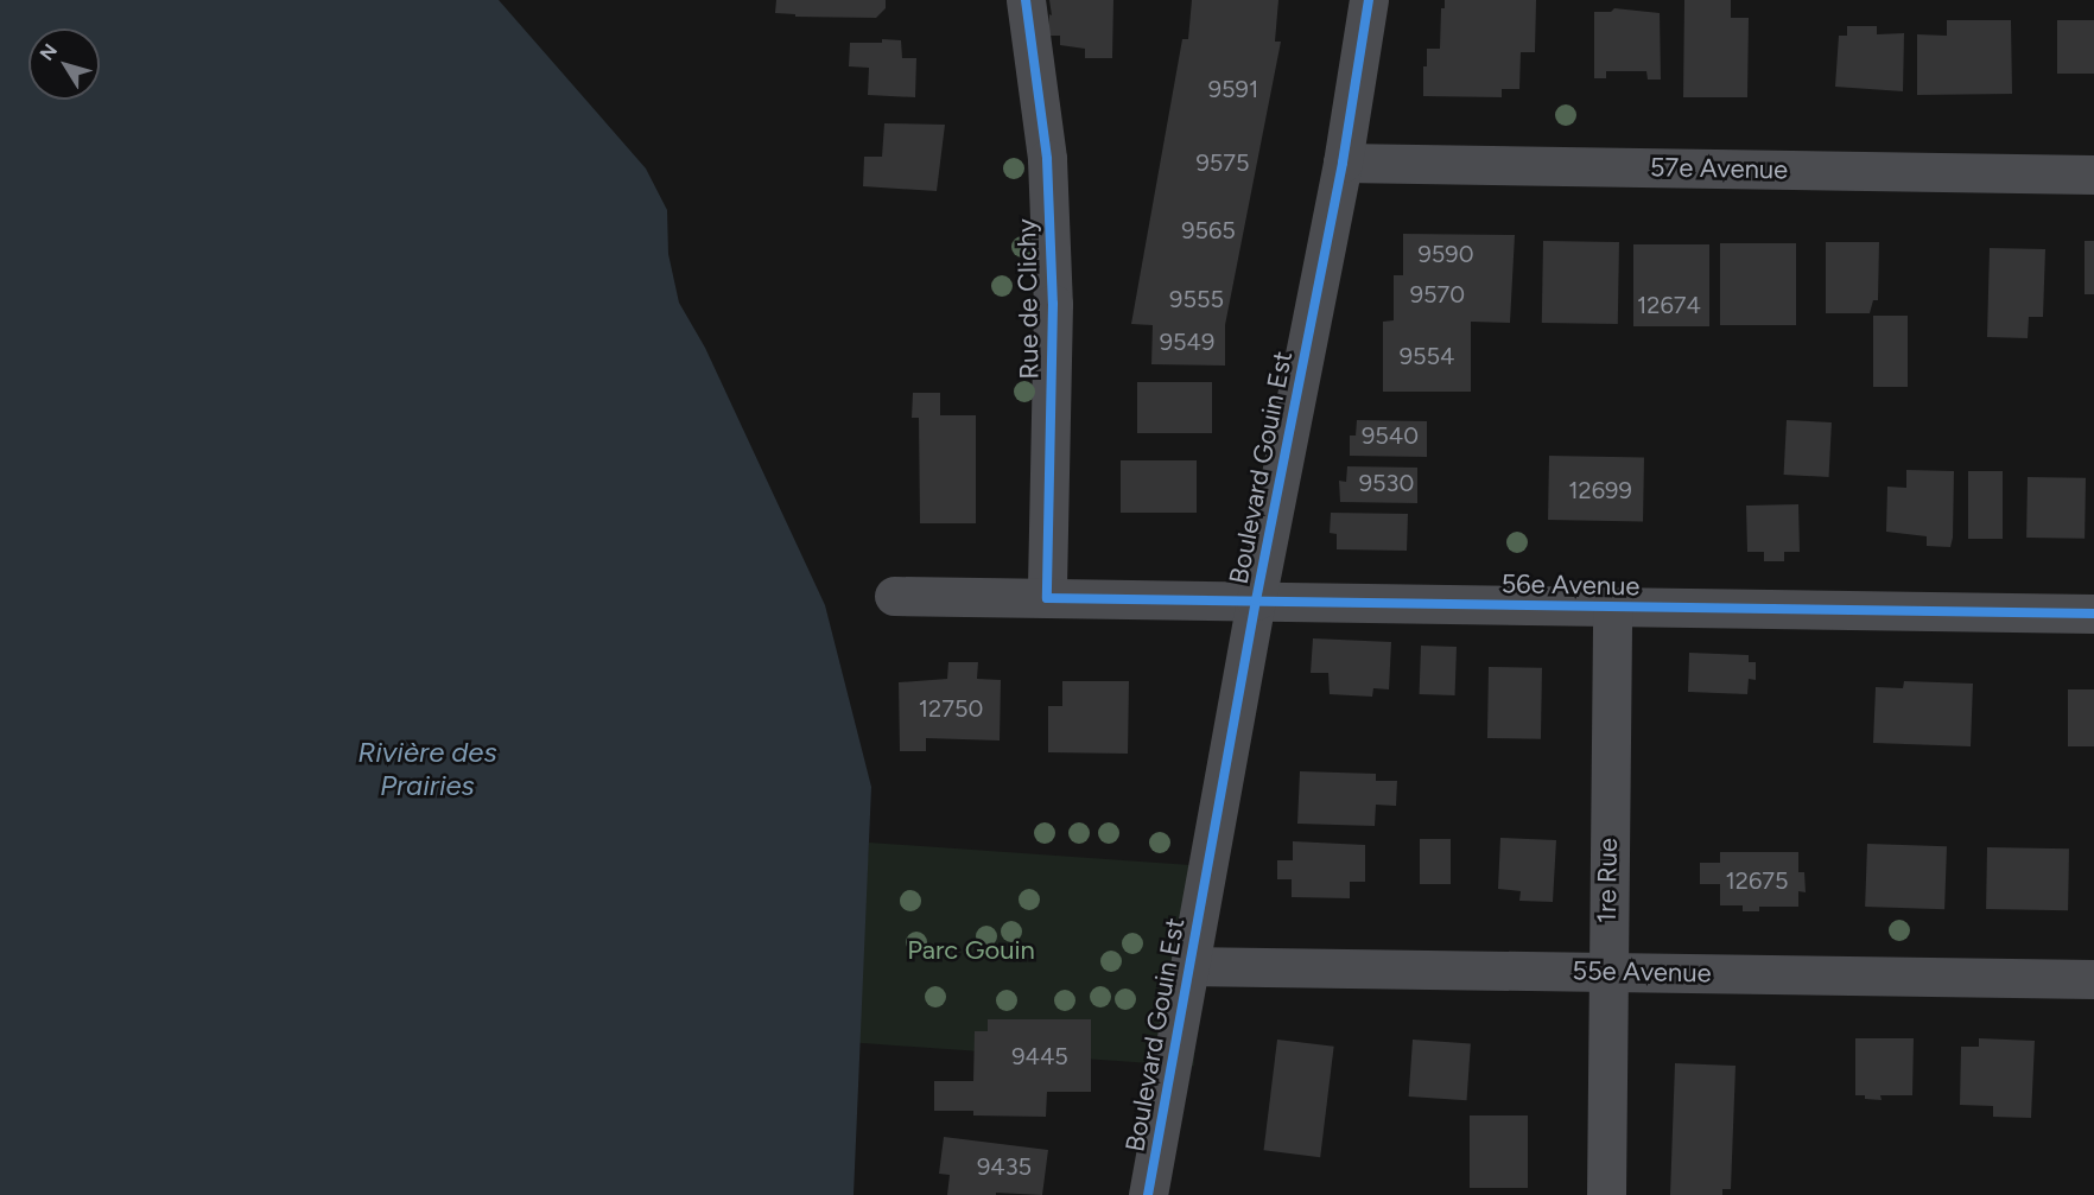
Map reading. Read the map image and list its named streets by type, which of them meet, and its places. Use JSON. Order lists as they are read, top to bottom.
{
  "streets": {
    "street": [
      "57e Avenue",
      "Rue de Clichy",
      "Boulevard Gouin Est",
      "56e Avenue",
      "1re Rue",
      "55e Avenue"
    ]
  },
  "crossings": [
    ["57e Avenue", "Boulevard Gouin Est"],
    ["Rue de Clichy", "56e Avenue"],
    ["Boulevard Gouin Est", "56e Avenue"],
    ["Boulevard Gouin Est", "55e Avenue"],
    ["56e Avenue", "1re Rue"],
    ["1re Rue", "55e Avenue"]
  ],
  "water": ["Rivière des Prairies"],
  "parks": ["Parc Gouin"],
  "house_numbers": [
    "9591",
    "9575",
    "9565",
    "9590",
    "9570",
    "9555",
    "12674",
    "9549",
    "9554",
    "9540",
    "9530",
    "12699",
    "12750",
    "12675",
    "9445",
    "9435"
  ],
  "north": "top left"
}
